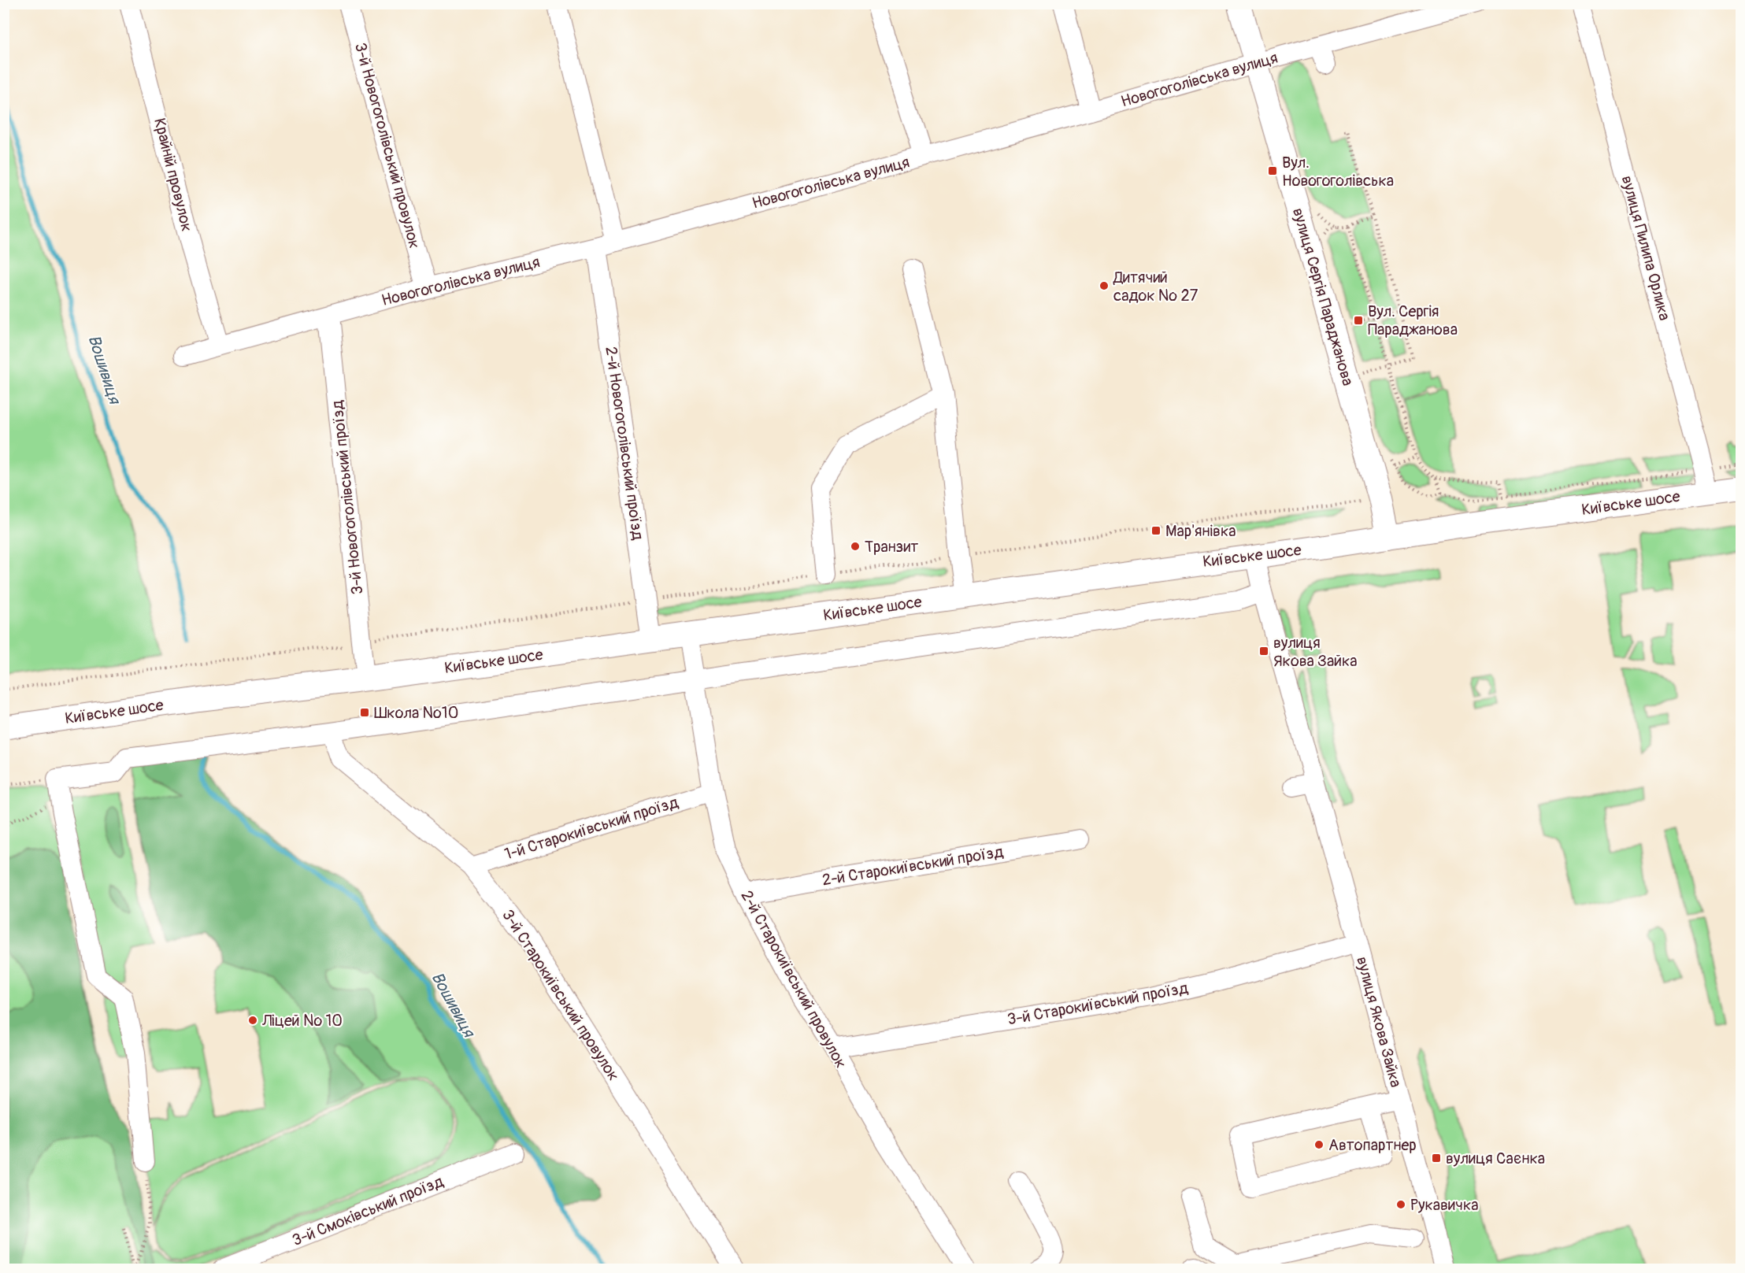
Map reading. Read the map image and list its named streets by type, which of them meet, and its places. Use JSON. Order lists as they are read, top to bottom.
{
  "streets": {
    "main road": ["вулиця Сергія Параджанова", "Київське шосе"],
    "street": [
      "Новогоголівська вулиця",
      "3-й Новогоголівський провулок",
      "Крайній провулок",
      "вулиця Пилипа Орлика",
      "2-й Новогоголівський проїзд",
      "3-й Новогоголівський проїзд",
      "1-й Старокиївський проїзд",
      "2-й Старокиївський проїзд",
      "2-й Старокиївський провулок",
      "3-й Старокиївський провулок",
      "3-й Старокиївський проїзд",
      "вулиця Якова Зайка",
      "3-й Смоківський проїзд"
    ]
  },
  "crossings": [
    ["Новогоголівська вулиця", "3-й Новогоголівський провулок"],
    ["Новогоголівська вулиця", "Крайній провулок"],
    ["Новогоголівська вулиця", "вулиця Сергія Параджанова"],
    ["Новогоголівська вулиця", "2-й Новогоголівський проїзд"],
    ["Новогоголівська вулиця", "3-й Новогоголівський проїзд"],
    ["вулиця Пилипа Орлика", "Київське шосе"],
    ["вулиця Сергія Параджанова", "Київське шосе"],
    ["2-й Новогоголівський проїзд", "Київське шосе"],
    ["3-й Новогоголівський проїзд", "Київське шосе"],
    ["Київське шосе", "2-й Старокиївський провулок"],
    ["Київське шосе", "вулиця Якова Зайка"],
    ["1-й Старокиївський проїзд", "2-й Старокиївський провулок"],
    ["1-й Старокиївський проїзд", "3-й Старокиївський провулок"],
    ["2-й Старокиївський проїзд", "2-й Старокиївський провулок"],
    ["2-й Старокиївський провулок", "3-й Старокиївський проїзд"],
    ["3-й Старокиївський проїзд", "вулиця Якова Зайка"]
  ],
  "water": ["Вошивиця"],
  "places": {
    "transit": [
      "Вул. Новогоголівська",
      "Вул. Сергія Параджанова",
      "Мар'янівка",
      "вулиця Якова Зайка",
      "Школа №10",
      "вулиця Саєнка"
    ],
    "other": [
      "Дитячий садок № 27",
      "Транзит",
      "Ліцей № 10",
      "Автопартнер",
      "Рукавичка"
    ]
  }
}
